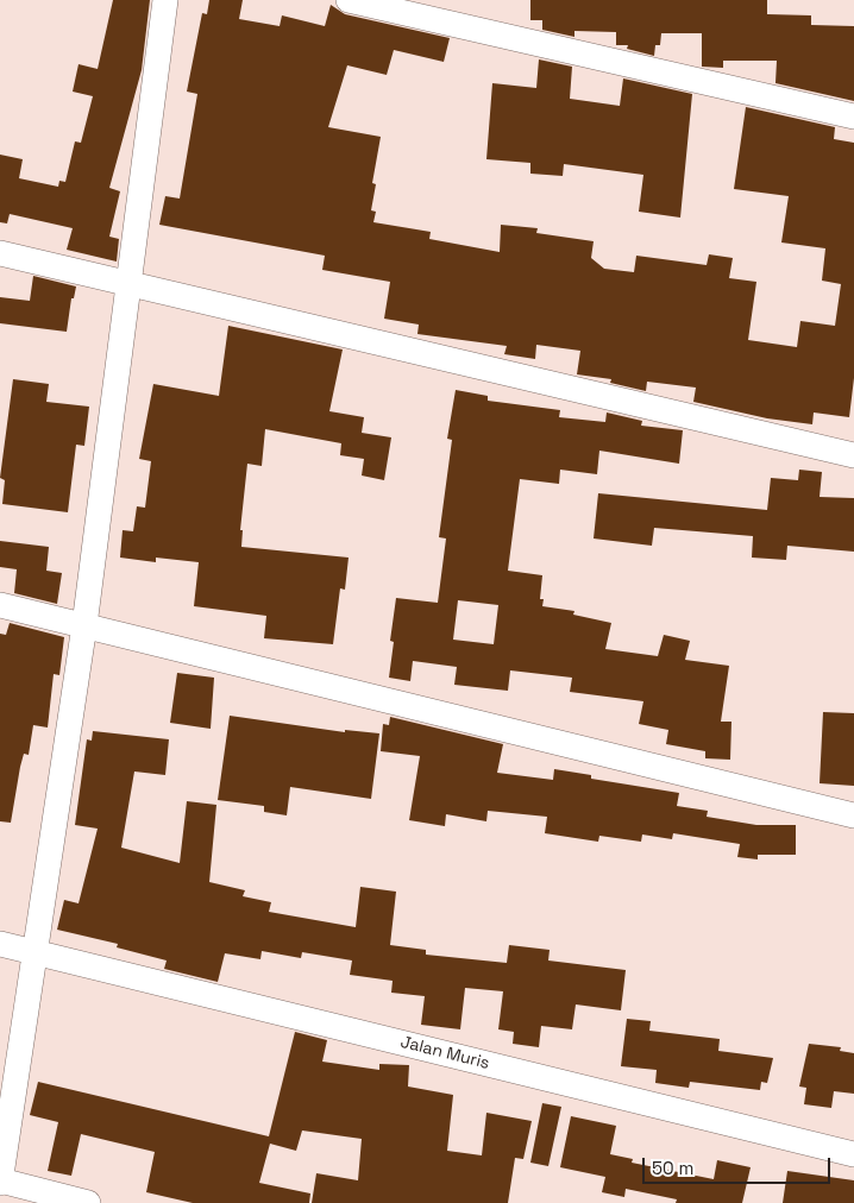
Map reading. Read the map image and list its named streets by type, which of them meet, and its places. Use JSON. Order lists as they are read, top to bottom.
{
  "streets": {
    "street": ["Jalan Muris"]
  },
  "scale_bar": "50 m"
}
